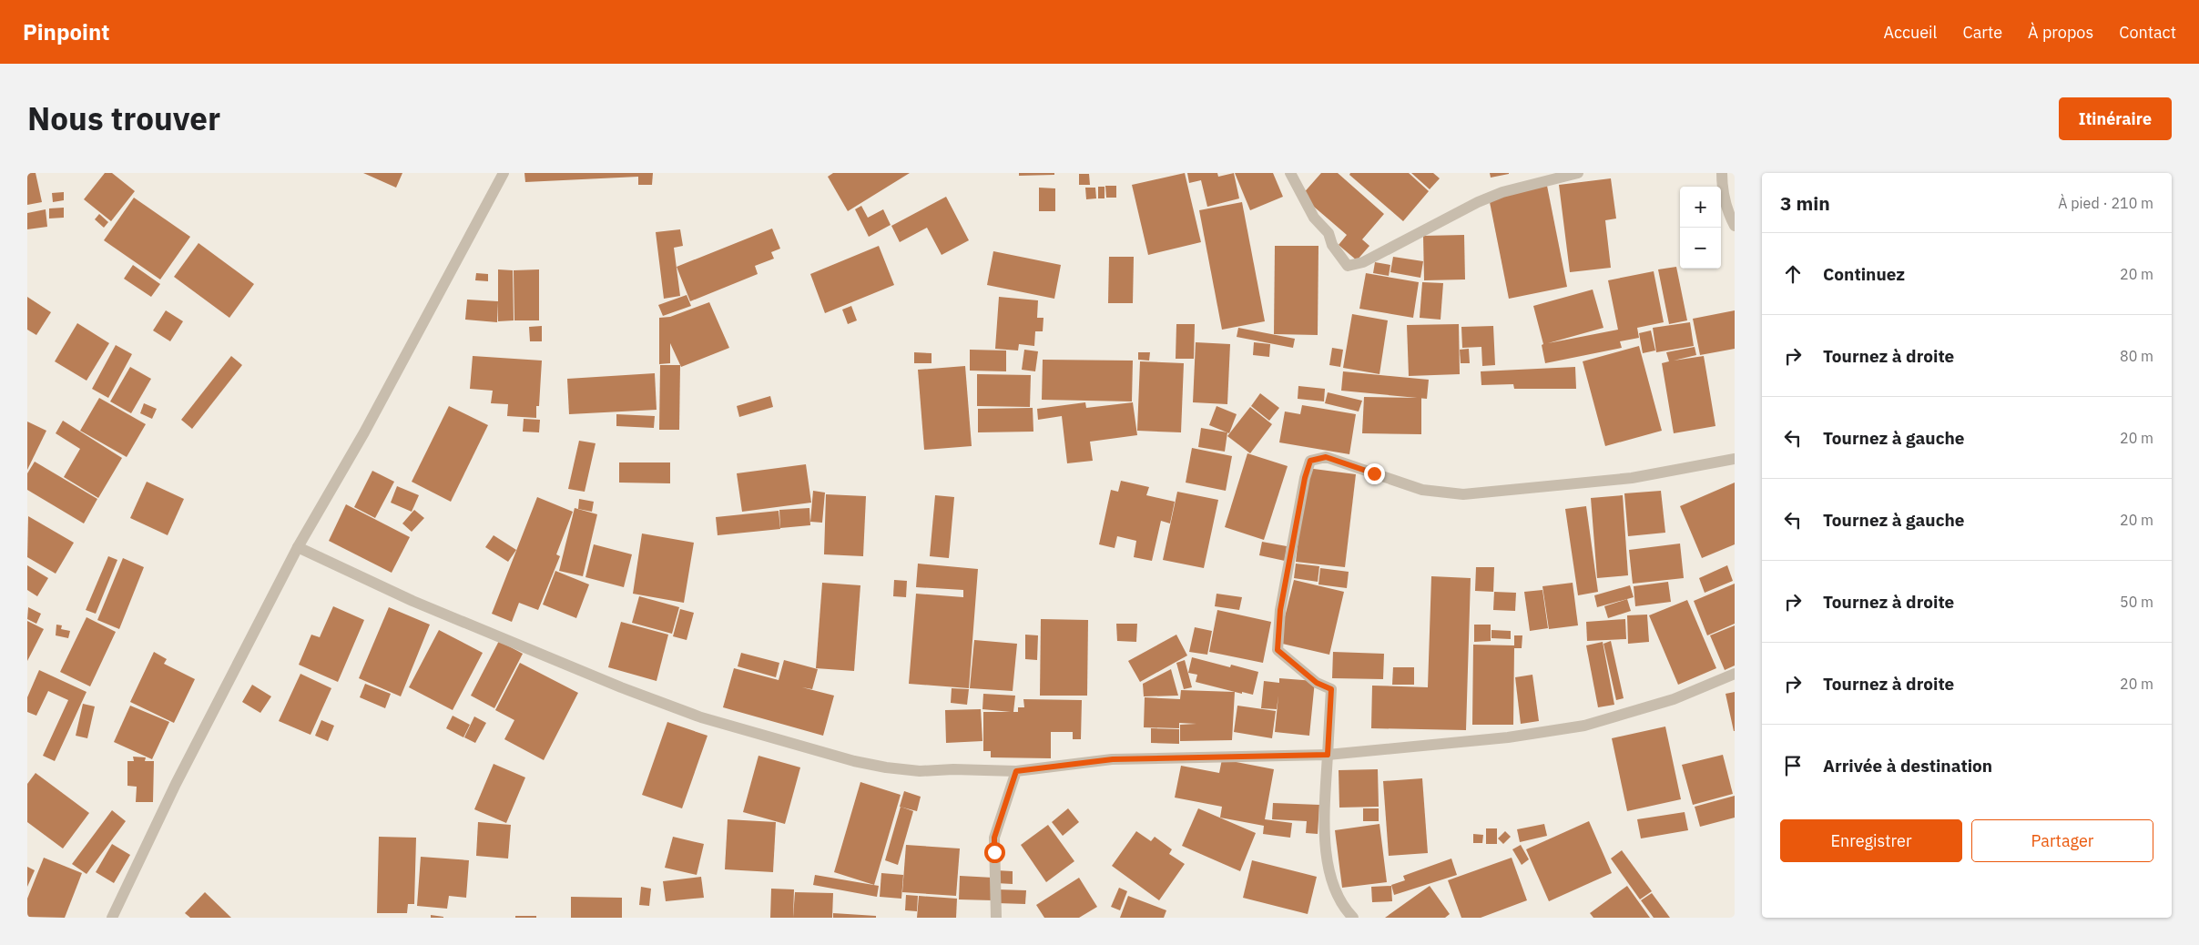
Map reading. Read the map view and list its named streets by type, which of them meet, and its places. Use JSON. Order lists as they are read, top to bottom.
{
  "page": {
    "header": "Pinpoint",
    "nav": [
      "Accueil",
      "Carte",
      "À propos",
      "Contact"
    ],
    "title": "Nous trouver",
    "buttons": [
      "Itinéraire",
      ["Enregistrer", "Partager"]
    ],
    "heading": ["3 min", "À pied · 210 m"],
    "map_buttons": ["+", "−"],
    "list": [
      ["Continuez", "20 m"],
      ["Tournez à droite", "80 m"],
      ["Tournez à gauche", "20 m"],
      ["Tournez à gauche", "20 m"],
      ["Tournez à droite", "50 m"],
      ["Tournez à droite", "20 m"],
      "Arrivée à destination"
    ]
  }
}
